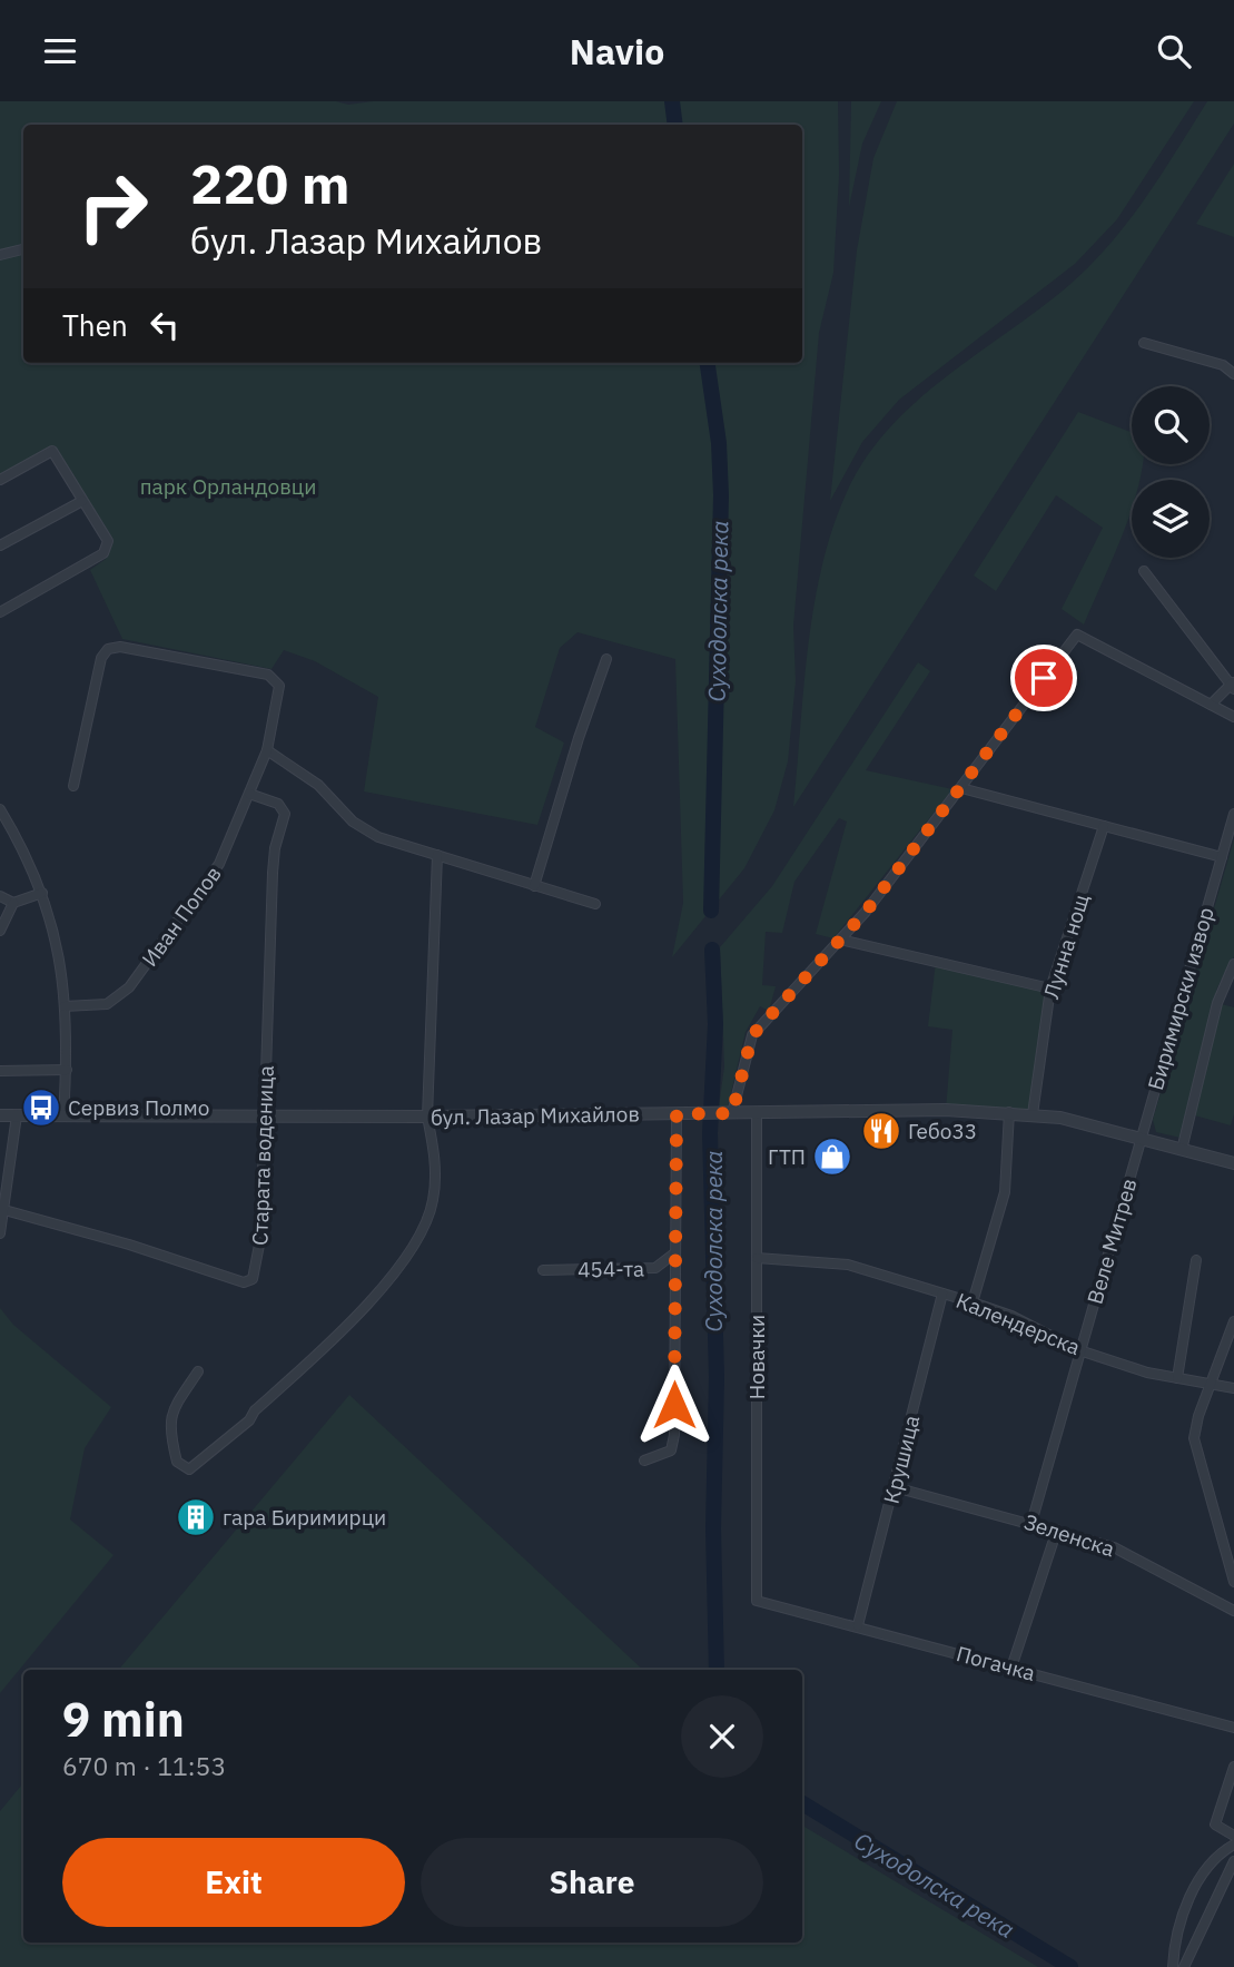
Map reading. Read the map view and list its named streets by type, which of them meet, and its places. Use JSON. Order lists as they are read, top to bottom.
{
  "streets": {
    "street": [
      "Иван Попов",
      "Лунна нощ",
      "Биримирски извор",
      "бул. Лазар Михайлов",
      "Старата воденица",
      "Веле Митрев",
      "454-та",
      "Календерска",
      "Новачки",
      "Крушица",
      "Зеленска",
      "Погачка"
    ]
  },
  "crossings": [
    ["Иван Попов", "Старата воденица"],
    ["Лунна нощ", "бул. Лазар Михайлов"],
    ["Биримирски извор", "бул. Лазар Михайлов"],
    ["Биримирски извор", "Веле Митрев"],
    ["бул. Лазар Михайлов", "Старата воденица"],
    ["бул. Лазар Михайлов", "Веле Митрев"],
    ["бул. Лазар Михайлов", "Новачки"],
    ["Веле Митрев", "Календерска"],
    ["Веле Митрев", "Зеленска"],
    ["Календерска", "Новачки"],
    ["Календерска", "Крушица"],
    ["Новачки", "Погачка"],
    ["Крушица", "Зеленска"],
    ["Крушица", "Погачка"]
  ],
  "water": ["Суходолска река"],
  "parks": ["парк Орландовци"],
  "places": {
    "bus stop": ["Сервиз Полмо"],
    "restaurant": ["Гебо33"],
    "shop": ["ГТП"],
    "building": ["гара Биримирци"]
  },
  "page": {
    "header": "Navio",
    "turn": ["220 m", "бул. Лазар Михайлов"],
    "then": "Then",
    "heading": ["9 min", "670 m · 11:53"],
    "buttons": ["Exit", "Share"]
  }
}
